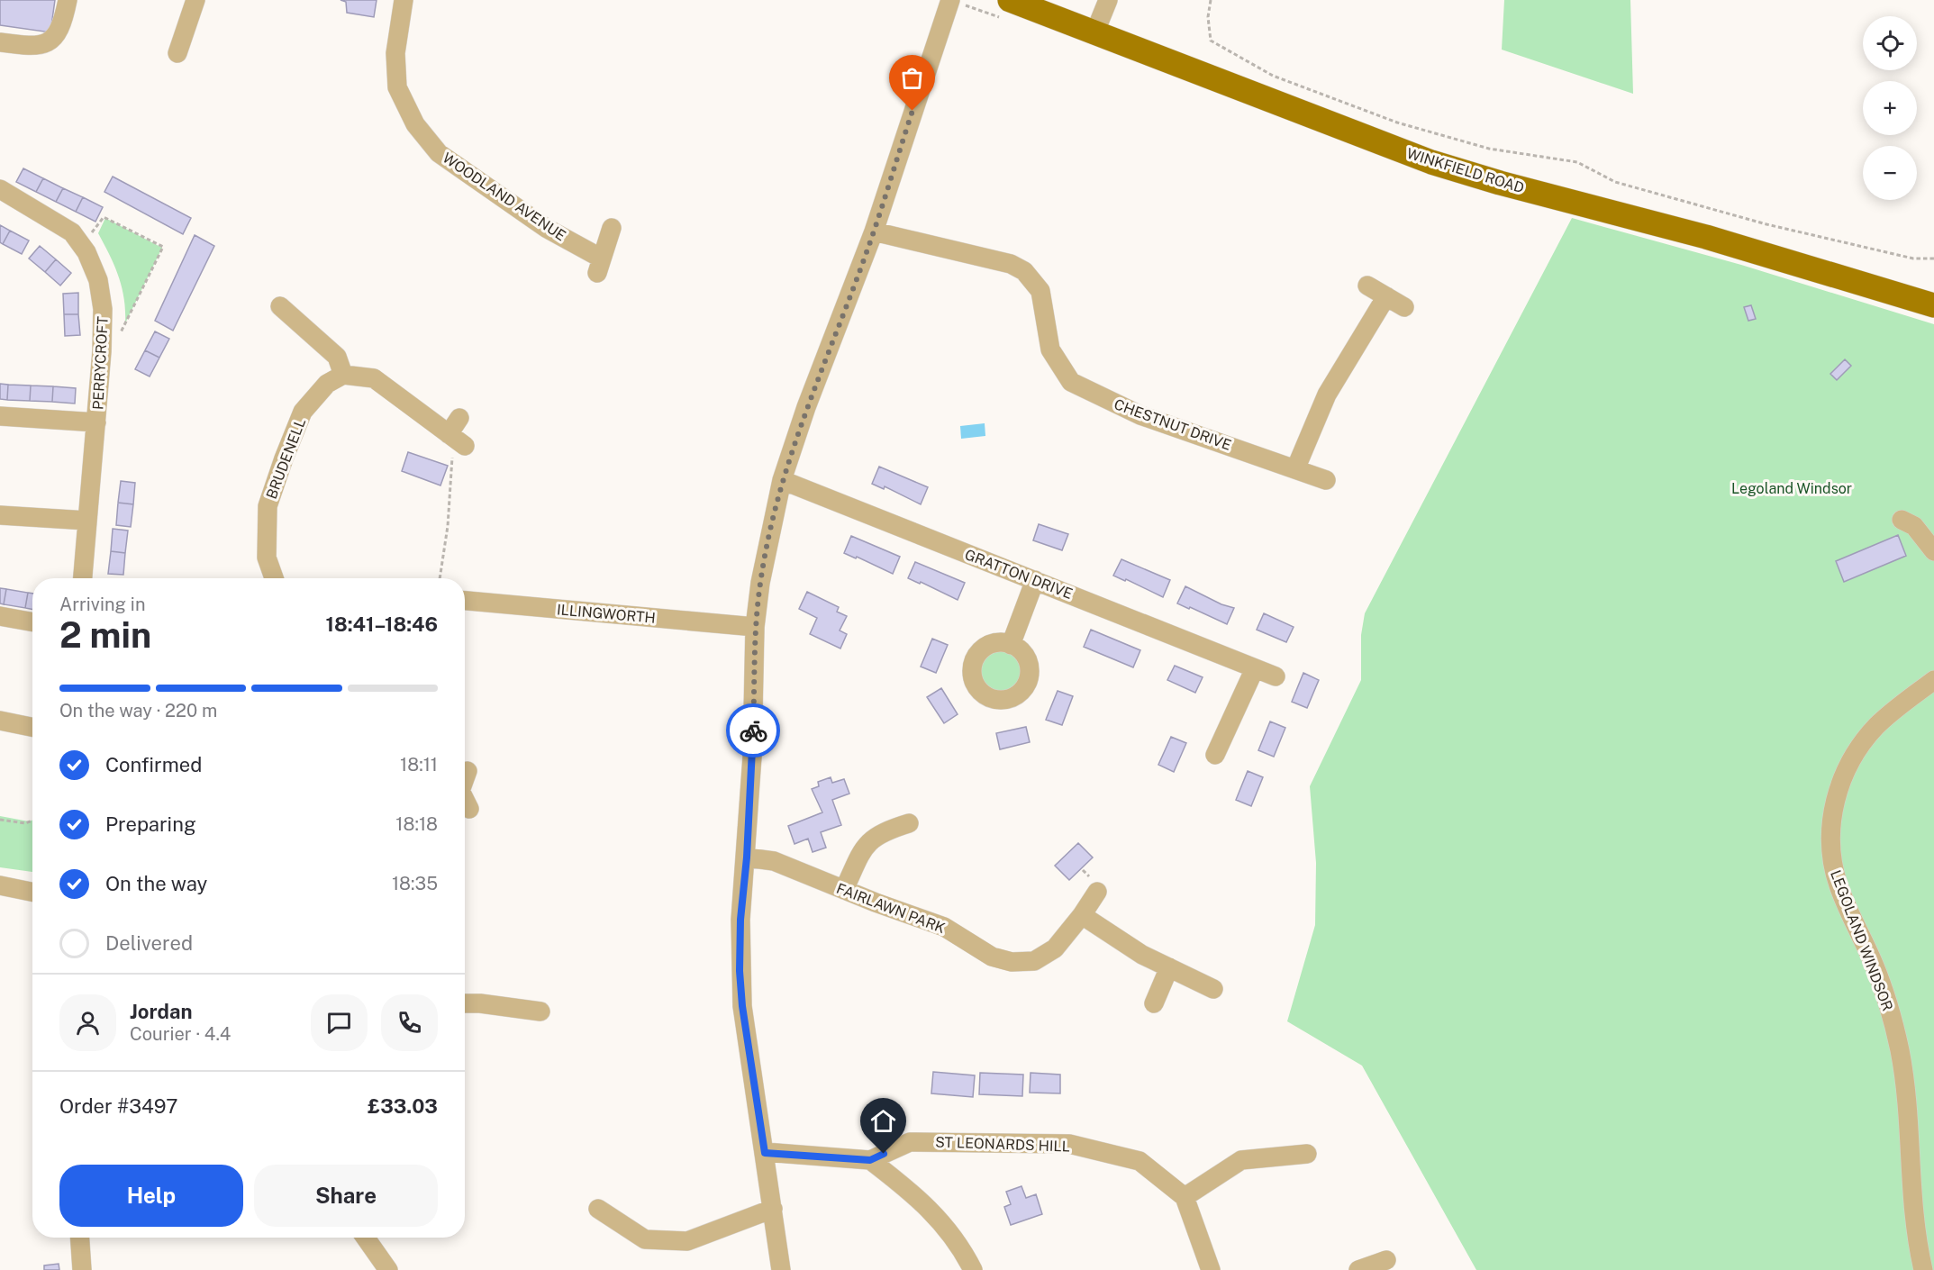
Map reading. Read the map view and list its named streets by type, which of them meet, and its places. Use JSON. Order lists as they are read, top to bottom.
{
  "streets": {
    "main road": ["WINKFIELD ROAD"],
    "street": [
      "WOODLAND AVENUE",
      "PERRYCROFT",
      "CHESTNUT DRIVE",
      "BRUDENELL",
      "GRATTON DRIVE",
      "ILLINGWORTH",
      "FAIRLAWN PARK",
      "LEGOLAND WINDSOR",
      "ST LEONARDS HILL"
    ]
  },
  "parks": ["Legoland Windsor"],
  "page": {
    "map_buttons": ["+", "−"],
    "heading": ["2 min", "Arriving in", "18:41–18:46"],
    "panel": [
      "Jordan",
      "Courier · 4.4",
      "Order #3497",
      "£33.03"
    ],
    "bar": "On the way · 220 m",
    "list": [
      ["Confirmed", "18:11"],
      ["Preparing", "18:18"],
      ["On the way", "18:35"],
      "Delivered"
    ],
    "buttons": ["Help", "Share"]
  }
}
